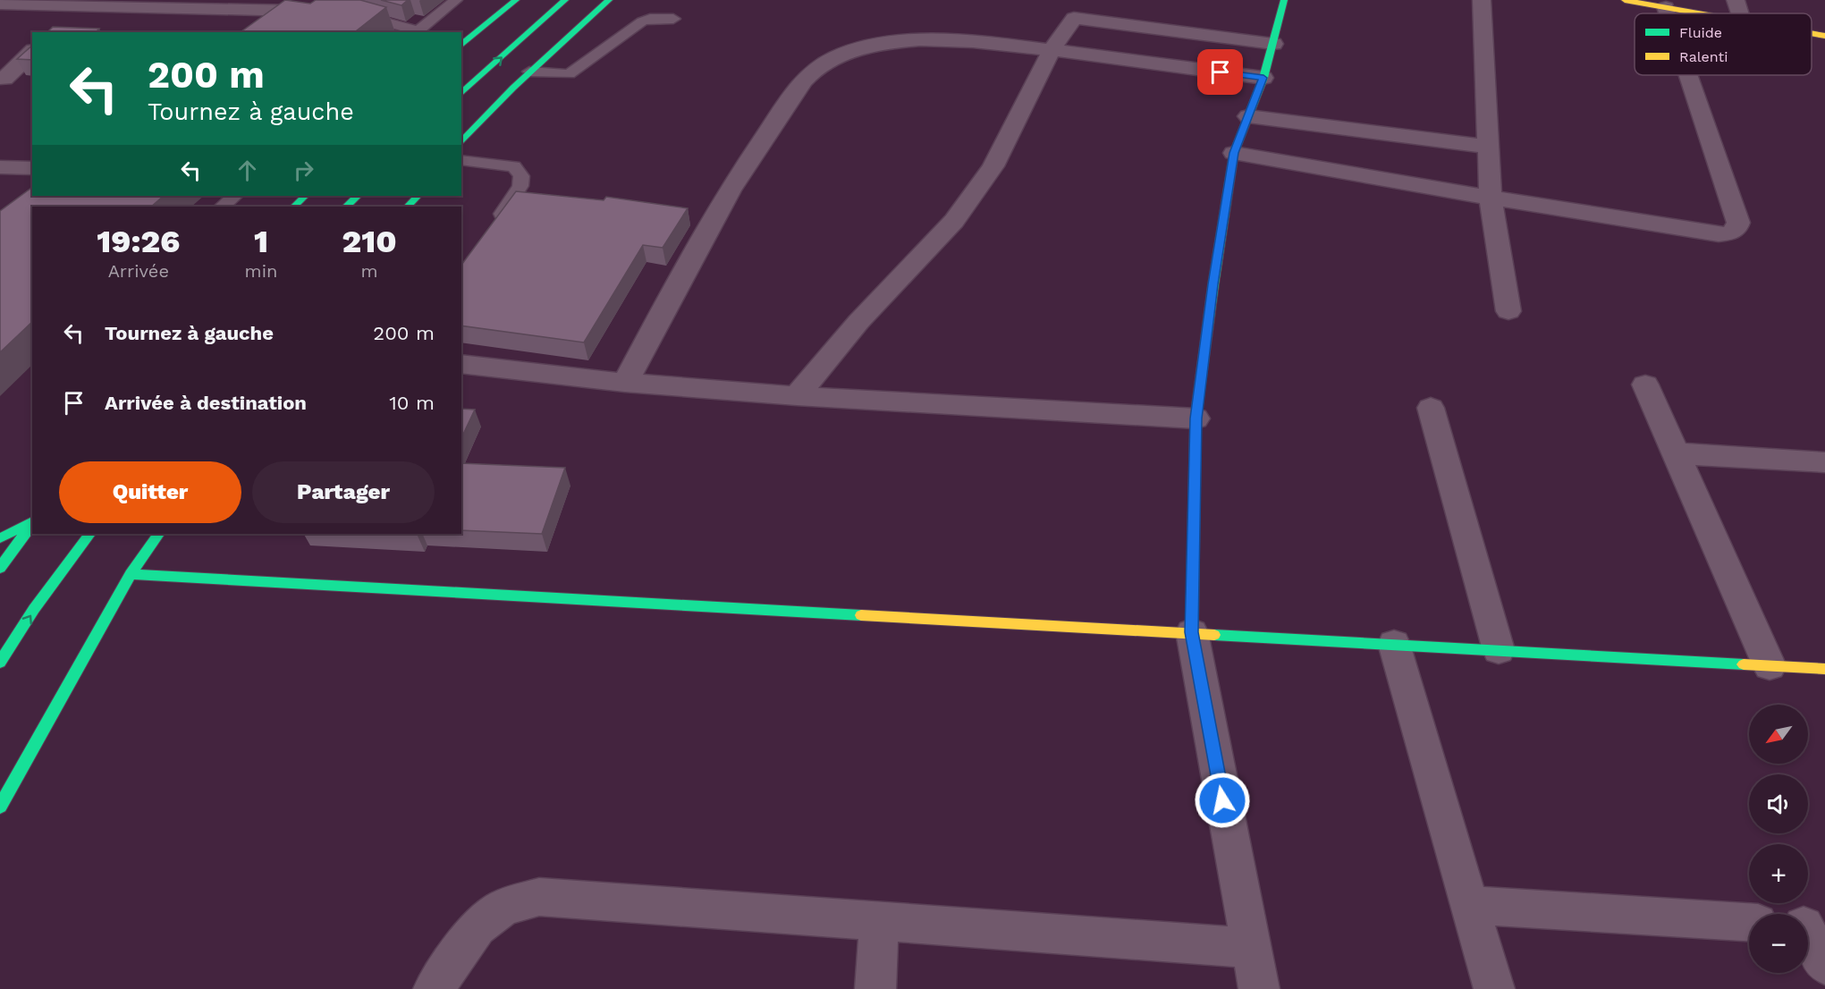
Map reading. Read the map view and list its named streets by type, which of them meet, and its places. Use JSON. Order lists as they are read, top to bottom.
{
  "legend": ["Fluide", "Ralenti"],
  "north": "bottom left",
  "page": {
    "turn": ["200 m", "Tournez à gauche"],
    "eta": [
      "19:26",
      "Arrivée",
      "1",
      "min",
      "210",
      "m"
    ],
    "list": [
      {
        "name": "Tournez à gauche",
        "value": "200 m"
      },
      {
        "name": "Arrivée à destination",
        "value": "10 m"
      }
    ],
    "buttons": ["Quitter", "Partager"],
    "map_buttons": ["+", "−"]
  }
}
